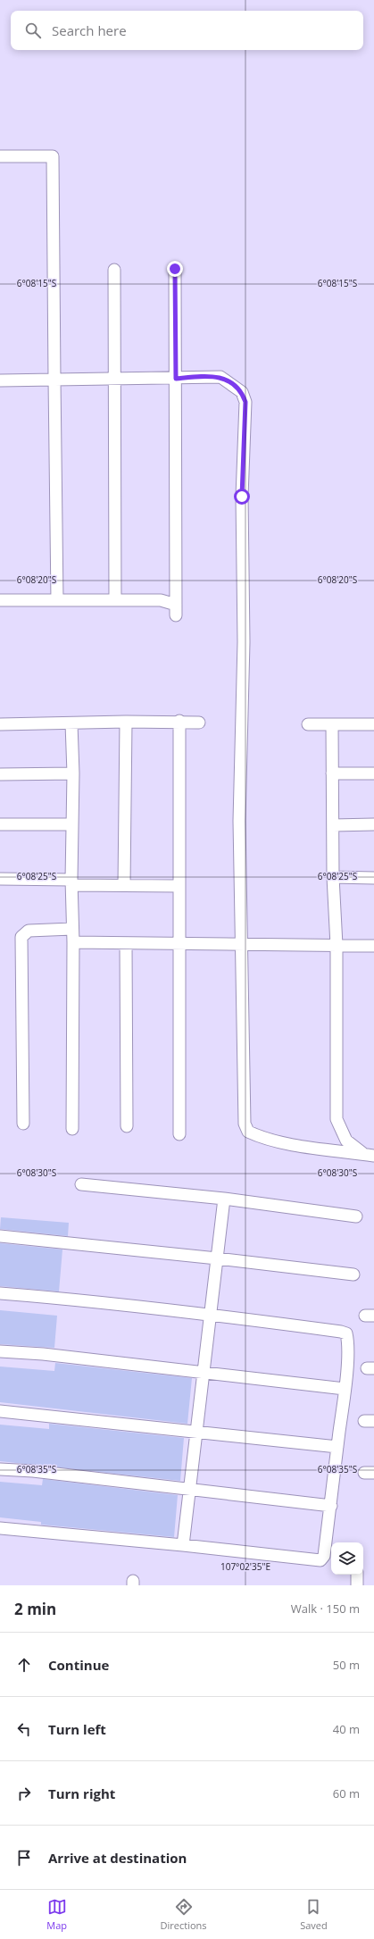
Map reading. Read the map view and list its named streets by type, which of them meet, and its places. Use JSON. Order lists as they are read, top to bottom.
{
  "page": {
    "search": "Search here",
    "heading": ["2 min", "Walk · 150 m"],
    "list": [
      ["Continue", "50 m"],
      ["Turn left", "40 m"],
      ["Turn right", "60 m"],
      "Arrive at destination"
    ],
    "nav": ["Map", "Directions", "Saved"]
  },
  "coordinates": [
    "6°08'15\"S",
    "6°08'20\"S",
    "6°08'25\"S",
    "6°08'30\"S",
    "6°08'35\"S",
    "107°02'35\"E"
  ]
}
